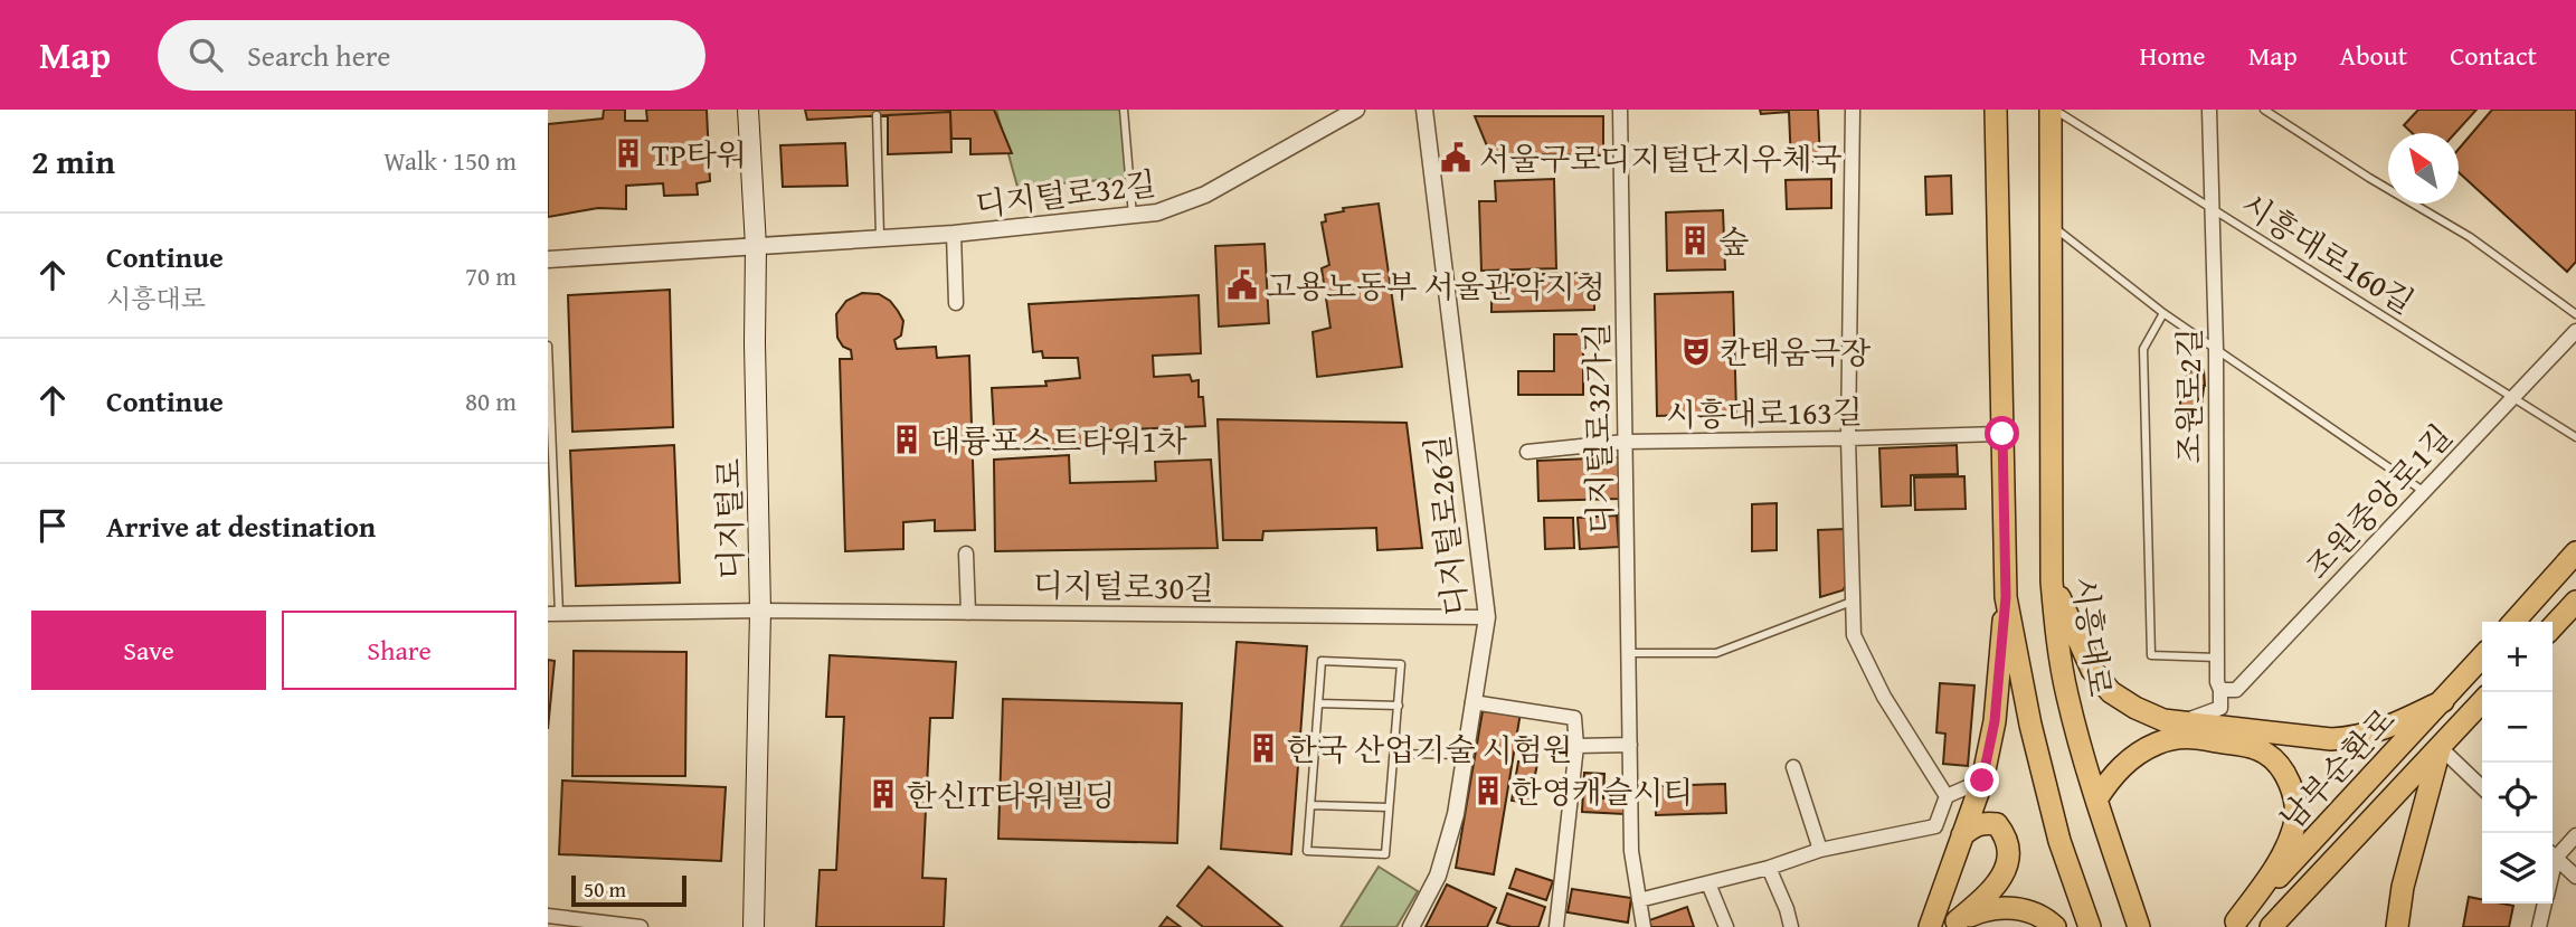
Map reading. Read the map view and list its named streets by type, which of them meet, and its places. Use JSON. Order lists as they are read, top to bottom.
{
  "streets": {
    "main road": ["디지털로", "시흥대로", "남부순환로"],
    "street": [
      "디지털로32길",
      "조원로2길",
      "시흥대로163길",
      "디지털로32가길",
      "조원중앙로1길",
      "디지털로26길",
      "디지털로30길"
    ],
    "lane": ["시흥대로160길"]
  },
  "crossings": [
    ["디지털로32길", "디지털로"],
    ["시흥대로160길", "조원로2길"],
    ["시흥대로160길", "조원중앙로1길"],
    ["시흥대로160길", "시흥대로"],
    ["조원로2길", "조원중앙로1길"],
    ["시흥대로163길", "디지털로32가길"],
    ["디지털로", "디지털로30길"],
    ["디지털로26길", "디지털로30길"]
  ],
  "places": {
    "building": [
      "TP타워",
      "숲",
      "대륭포스트타워1차",
      "한국 산업기술 시험원",
      "한영캐슬시티",
      "한신IT타워빌딩"
    ],
    "public building": ["서울구로디지털단지우체국", "고용노동부 서울관악지청"],
    "theatre": ["칸태움극장"]
  },
  "scale_bar": "50 m",
  "north": "top left",
  "page": {
    "header": "Map",
    "search": "Search here",
    "nav": [
      "Home",
      "Map",
      "About",
      "Contact"
    ],
    "heading": ["2 min", "Walk · 150 m"],
    "list": [
      ["Continue", "시흥대로", "70 m"],
      ["Continue", "80 m"],
      "Arrive at destination"
    ],
    "buttons": ["Save", "Share"],
    "map_buttons": ["+", "−"],
    "scale": "50 m"
  }
}
